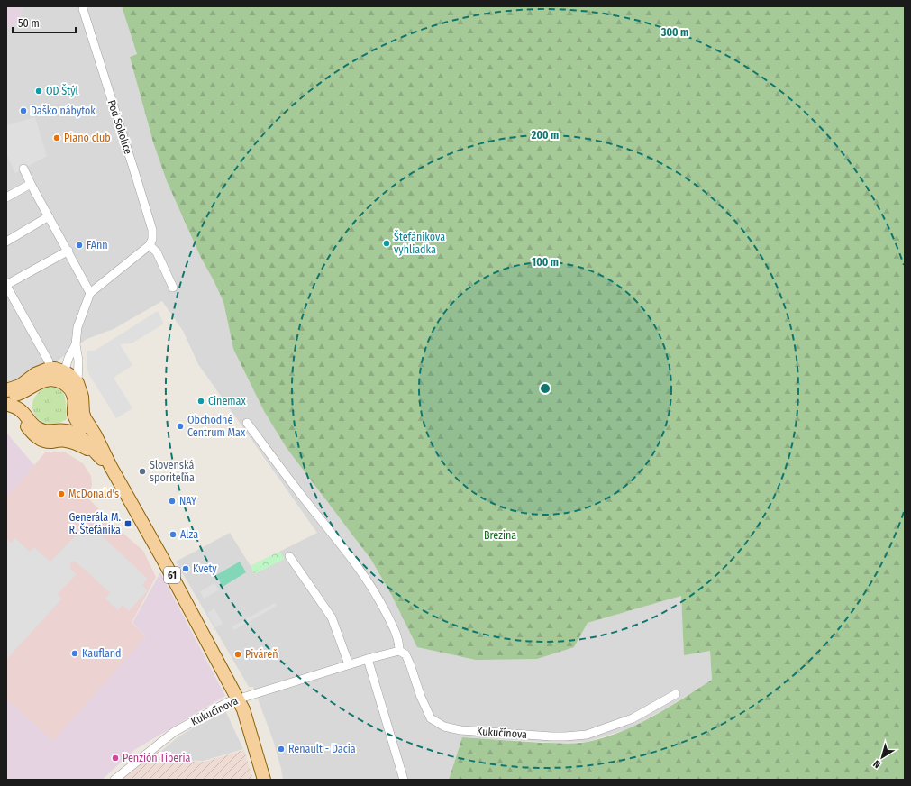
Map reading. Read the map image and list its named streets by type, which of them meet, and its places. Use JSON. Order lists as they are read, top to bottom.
{
  "streets": {
    "main road": ["61"],
    "street": ["Pod Sokolice", "Kukučínova"]
  },
  "crossings": [
    ["61", "Kukučínova"]
  ],
  "parks": ["Brezina"],
  "places": {
    "other": [
      "OD Štýl",
      "Daško nábytok",
      "Piano club",
      "Štefánikova vyhliadka",
      "FAnn",
      "Cinemax",
      "Obchodné Centrum Max",
      "Slovenská sporiteľňa",
      "McDonald's",
      "NAY",
      "Alza",
      "Kvety",
      "Kaufland",
      "Piváreň",
      "Renault - Dacia",
      "Penzión Tiberia"
    ],
    "transit": ["Generála M. R. Štefánika"]
  },
  "scale_bar": "50 m",
  "north": "bottom left",
  "rings": ["300 m", "200 m", "100 m"]
}
